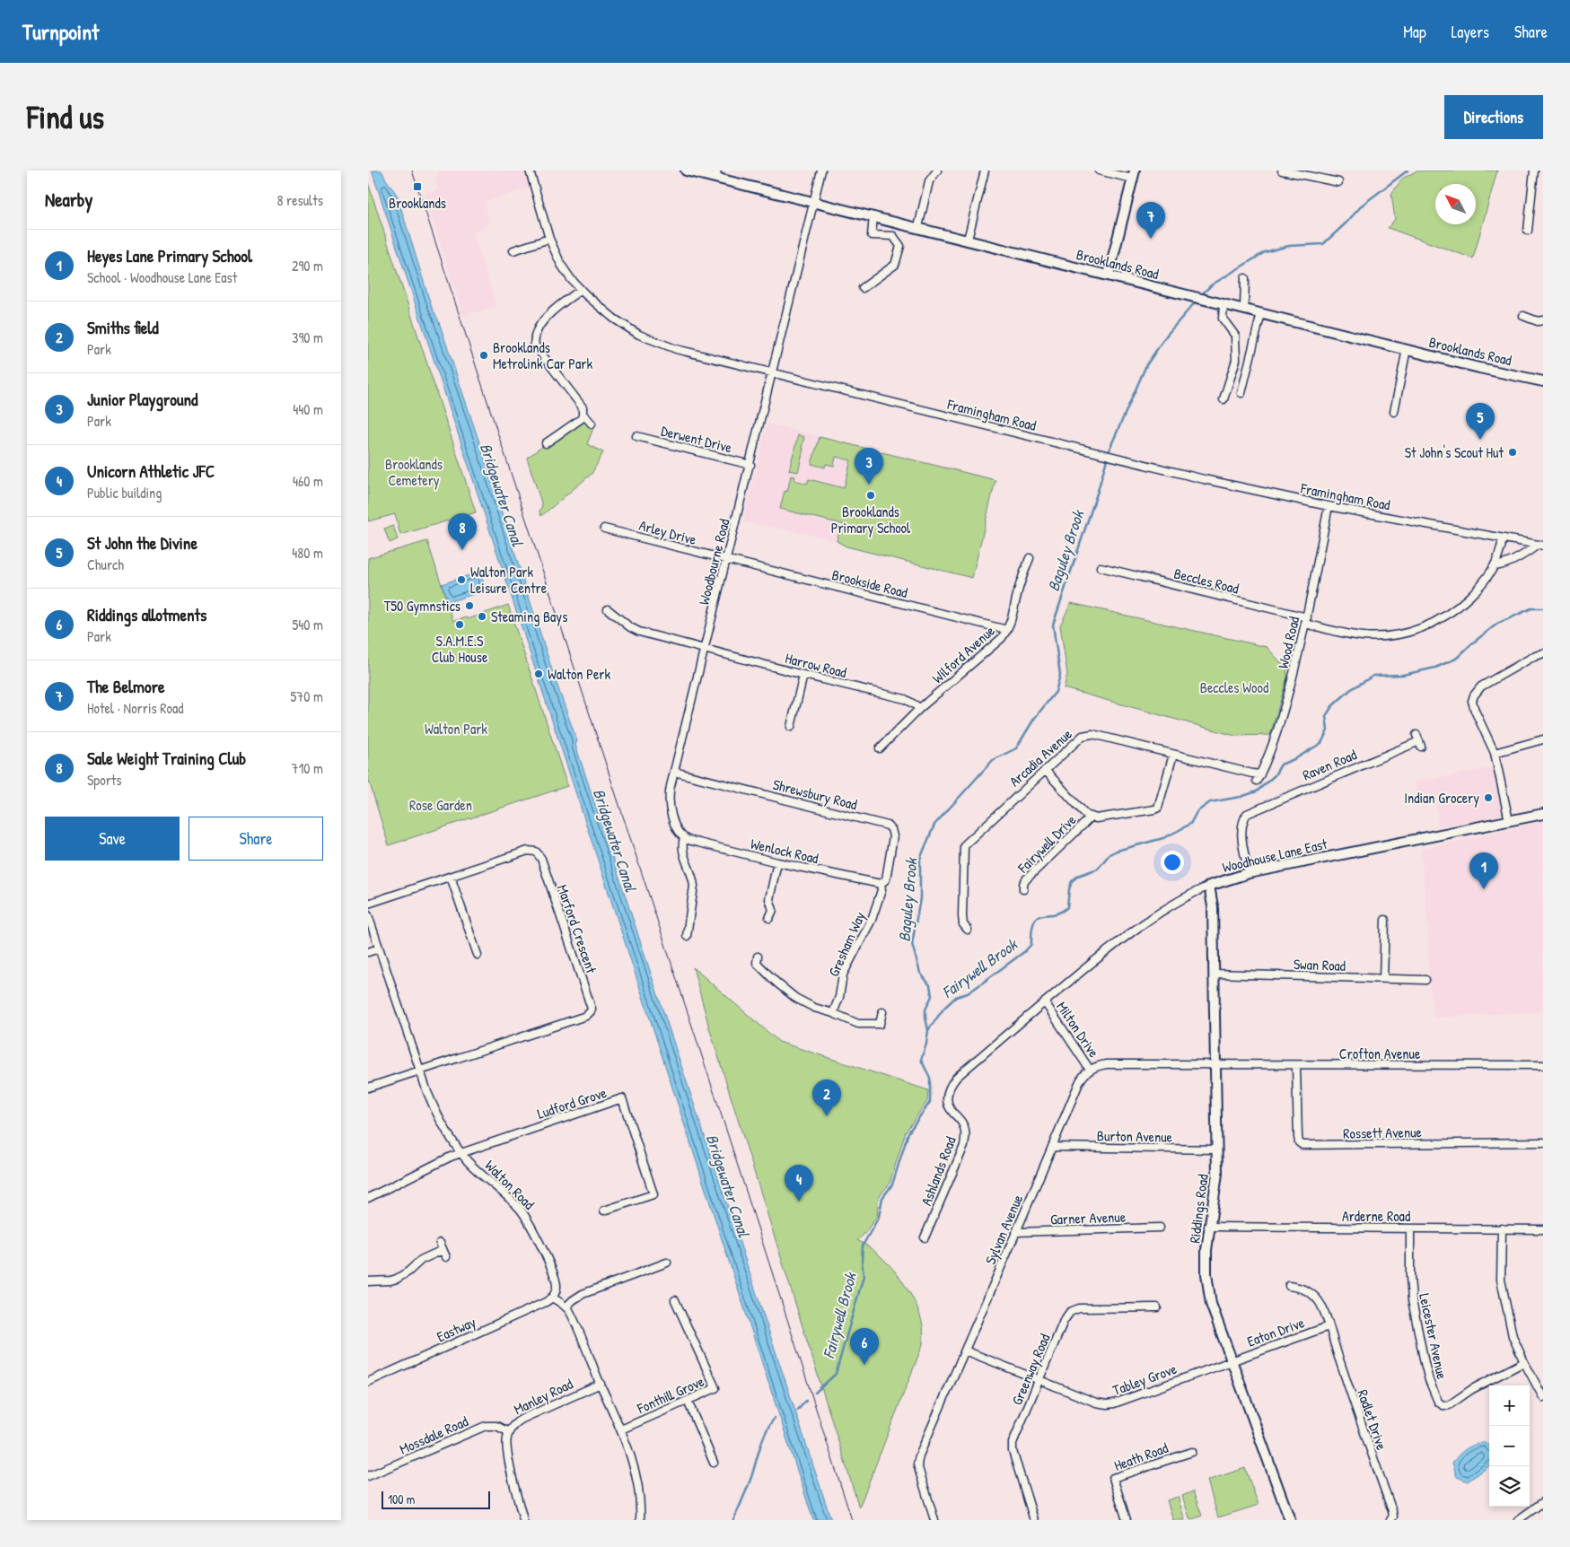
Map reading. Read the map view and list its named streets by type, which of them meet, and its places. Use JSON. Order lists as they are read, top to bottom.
{
  "streets": {
    "street": [
      "Brooklands Road",
      "Framingham Road",
      "Derwent Drive",
      "Arley Drive",
      "Woodbourne Road",
      "Beccles Road",
      "Brookside Road",
      "Wood Road",
      "Wilford Avenue",
      "Harrow Road",
      "Arcadia Avenue",
      "Raven Road",
      "Shrewsbury Road",
      "Fairywell Drive",
      "Wenlock Road",
      "Woodhouse Lane East",
      "Marford Crescent",
      "Gresham Way",
      "Swan Road",
      "Milton Drive",
      "Crofton Avenue",
      "Ludford Grove",
      "Rossett Avenue",
      "Burton Avenue",
      "Ashlands Road",
      "Walton Road",
      "Riddings Road",
      "Arderne Road",
      "Garner Avenue",
      "Sylvan Avenue",
      "Eastway",
      "Eaton Drive",
      "Leicester Avenue",
      "Greenway Road",
      "Tabley Grove",
      "Fonthill Grove",
      "Manley Road",
      "Radlet Drive",
      "Mossdale Road",
      "Heath Road"
    ]
  },
  "crossings": [
    ["Brooklands Road", "Woodbourne Road"],
    ["Framingham Road", "Woodbourne Road"],
    ["Framingham Road", "Beccles Road"],
    ["Framingham Road", "Wood Road"],
    ["Derwent Drive", "Woodbourne Road"],
    ["Arley Drive", "Woodbourne Road"],
    ["Arley Drive", "Brookside Road"],
    ["Woodbourne Road", "Brookside Road"],
    ["Woodbourne Road", "Harrow Road"],
    ["Woodbourne Road", "Shrewsbury Road"],
    ["Woodbourne Road", "Wenlock Road"],
    ["Beccles Road", "Wood Road"],
    ["Brookside Road", "Wilford Avenue"],
    ["Wood Road", "Arcadia Avenue"],
    ["Wilford Avenue", "Harrow Road"],
    ["Raven Road", "Woodhouse Lane East"],
    ["Shrewsbury Road", "Wenlock Road"],
    ["Shrewsbury Road", "Gresham Way"],
    ["Wenlock Road", "Gresham Way"],
    ["Woodhouse Lane East", "Milton Drive"],
    ["Woodhouse Lane East", "Ashlands Road"],
    ["Woodhouse Lane East", "Riddings Road"],
    ["Marford Crescent", "Walton Road"],
    ["Swan Road", "Riddings Road"],
    ["Milton Drive", "Sylvan Avenue"],
    ["Crofton Avenue", "Rossett Avenue"],
    ["Crofton Avenue", "Riddings Road"],
    ["Ludford Grove", "Walton Road"],
    ["Burton Avenue", "Riddings Road"],
    ["Burton Avenue", "Sylvan Avenue"],
    ["Walton Road", "Eastway"],
    ["Riddings Road", "Arderne Road"],
    ["Riddings Road", "Eaton Drive"],
    ["Riddings Road", "Tabley Grove"],
    ["Arderne Road", "Leicester Avenue"],
    ["Garner Avenue", "Sylvan Avenue"],
    ["Sylvan Avenue", "Tabley Grove"],
    ["Eaton Drive", "Tabley Grove"],
    ["Eaton Drive", "Radlet Drive"],
    ["Greenway Road", "Tabley Grove"],
    ["Manley Road", "Mossdale Road"]
  ],
  "water": ["Bridgewater Canal", "Baguley Brook", "Fairywell Brook"],
  "parks": [
    "Brooklands Cemetery",
    "Beccles Wood",
    "Walton Park",
    "Rose Garden"
  ],
  "places": {
    "transit": ["Brooklands"],
    "other": [
      "Brooklands Metrolink Car Park",
      "St John's Scout Hut",
      "Brooklands Primary School",
      "Walton Park Leisure Centre",
      "T50 Gymnstics",
      "Steaming Bays",
      "S.A.M.E.S Club House",
      "Walton Perk",
      "Indian Grocery"
    ]
  },
  "scale_bar": "100 m",
  "north": "top left",
  "page": {
    "header": "Turnpoint",
    "nav": ["Map", "Layers", "Share"],
    "buttons": [
      "Directions",
      ["Save", "Share"]
    ],
    "title": "Find us",
    "heading": ["Nearby", "8 results"],
    "pins": [
      "7",
      "5",
      "3",
      "8",
      "1",
      "2",
      "4",
      "6"
    ],
    "list": [
      {
        "mark": "1",
        "name": "Heyes Lane Primary School",
        "note": "School · Woodhouse Lane East",
        "value": "290 m"
      },
      {
        "mark": "2",
        "name": "Smiths field",
        "note": "Park",
        "value": "390 m"
      },
      {
        "mark": "3",
        "name": "Junior Playground",
        "note": "Park",
        "value": "440 m"
      },
      {
        "mark": "4",
        "name": "Unicorn Athletic JFC",
        "note": "Public building",
        "value": "460 m"
      },
      {
        "mark": "5",
        "name": "St John the Divine",
        "note": "Church",
        "value": "480 m"
      },
      {
        "mark": "6",
        "name": "Riddings allotments",
        "note": "Park",
        "value": "540 m"
      },
      {
        "mark": "7",
        "name": "The Belmore",
        "note": "Hotel · Norris Road",
        "value": "570 m"
      },
      {
        "mark": "8",
        "name": "Sale Weight Training Club",
        "note": "Sports",
        "value": "710 m"
      }
    ],
    "map_buttons": ["+", "−"],
    "scale": "100 m"
  }
}
